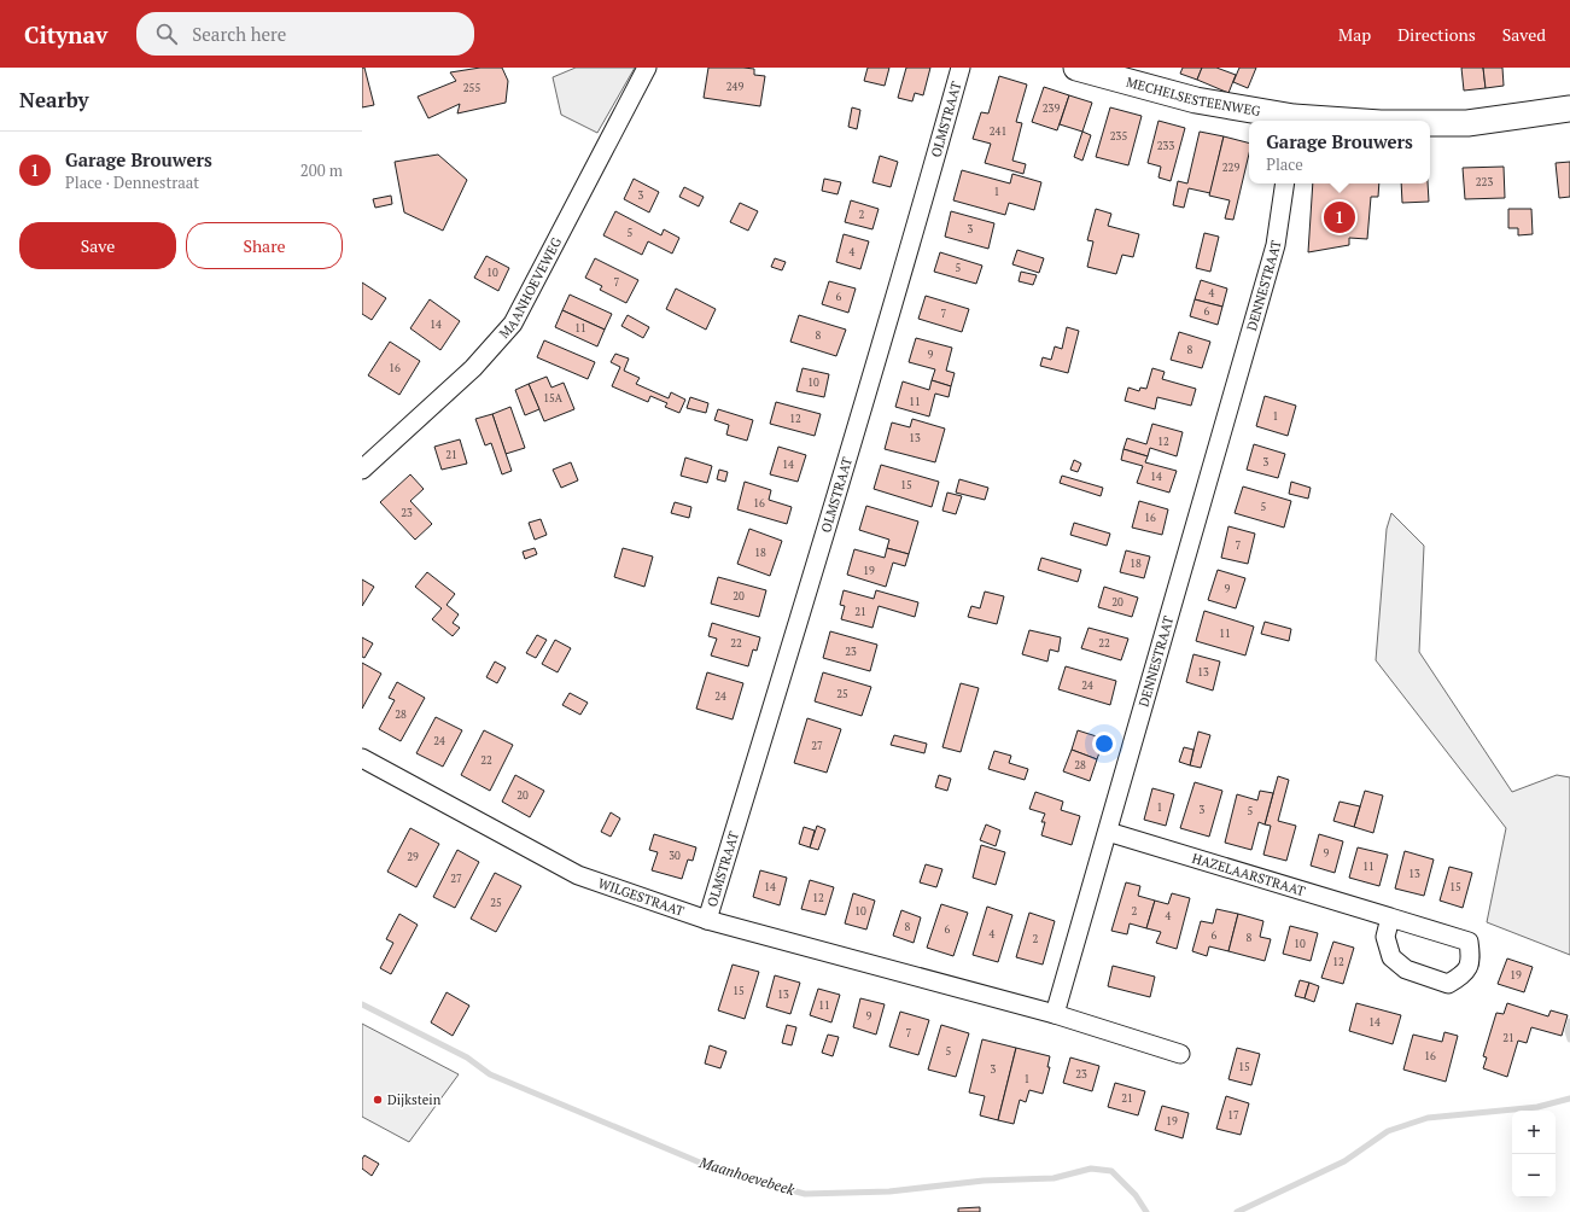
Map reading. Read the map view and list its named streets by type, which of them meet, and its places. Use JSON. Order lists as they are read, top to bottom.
{
  "streets": {
    "main road": ["MECHELSESTEENWEG"],
    "street": [
      "OLMSTRAAT",
      "DENNESTRAAT",
      "MAANHOEVEWEG",
      "HAZELAARSTRAAT",
      "WILGESTRAAT"
    ]
  },
  "crossings": [
    ["OLMSTRAAT", "WILGESTRAAT"],
    ["DENNESTRAAT", "HAZELAARSTRAAT"],
    ["DENNESTRAAT", "WILGESTRAAT"]
  ],
  "water": ["Maanhoevebeek"],
  "places": ["Dijkstein"],
  "house_numbers": [
    "249",
    "255",
    "239",
    "241",
    "235",
    "233",
    "229",
    "223",
    "1",
    "3",
    "2",
    "3",
    "5",
    "4",
    "5",
    "10",
    "7",
    "4",
    "6",
    "6",
    "7",
    "14",
    "11",
    "8",
    "8",
    "9",
    "16",
    "10",
    "15A",
    "11",
    "1",
    "12",
    "13",
    "12",
    "21",
    "3",
    "14",
    "14",
    "15",
    "16",
    "5",
    "23",
    "16",
    "7",
    "18",
    "18",
    "19",
    "9",
    "20",
    "20",
    "21",
    "11",
    "22",
    "22",
    "23",
    "13",
    "24",
    "25",
    "24",
    "28",
    "24",
    "27",
    "22",
    "28",
    "20",
    "1",
    "3",
    "5",
    "9",
    "30",
    "29",
    "11",
    "13",
    "27",
    "14",
    "15",
    "12",
    "25",
    "10",
    "2",
    "4",
    "8",
    "6",
    "4",
    "6",
    "8",
    "2",
    "10",
    "12",
    "19",
    "15",
    "13",
    "11",
    "9",
    "14",
    "7",
    "21",
    "5",
    "16",
    "15",
    "3",
    "23",
    "1",
    "21",
    "17",
    "19"
  ],
  "page": {
    "header": "Citynav",
    "search": "Search here",
    "nav": ["Map", "Directions", "Saved"],
    "heading": "Nearby",
    "popup": ["Garage Brouwers", "Place"],
    "list": [
      {
        "mark": "1",
        "name": "Garage Brouwers",
        "note": "Place · Dennestraat",
        "value": "200 m"
      }
    ],
    "pins": "1",
    "buttons": ["Save", "Share"],
    "map_buttons": ["+", "−"]
  }
}
